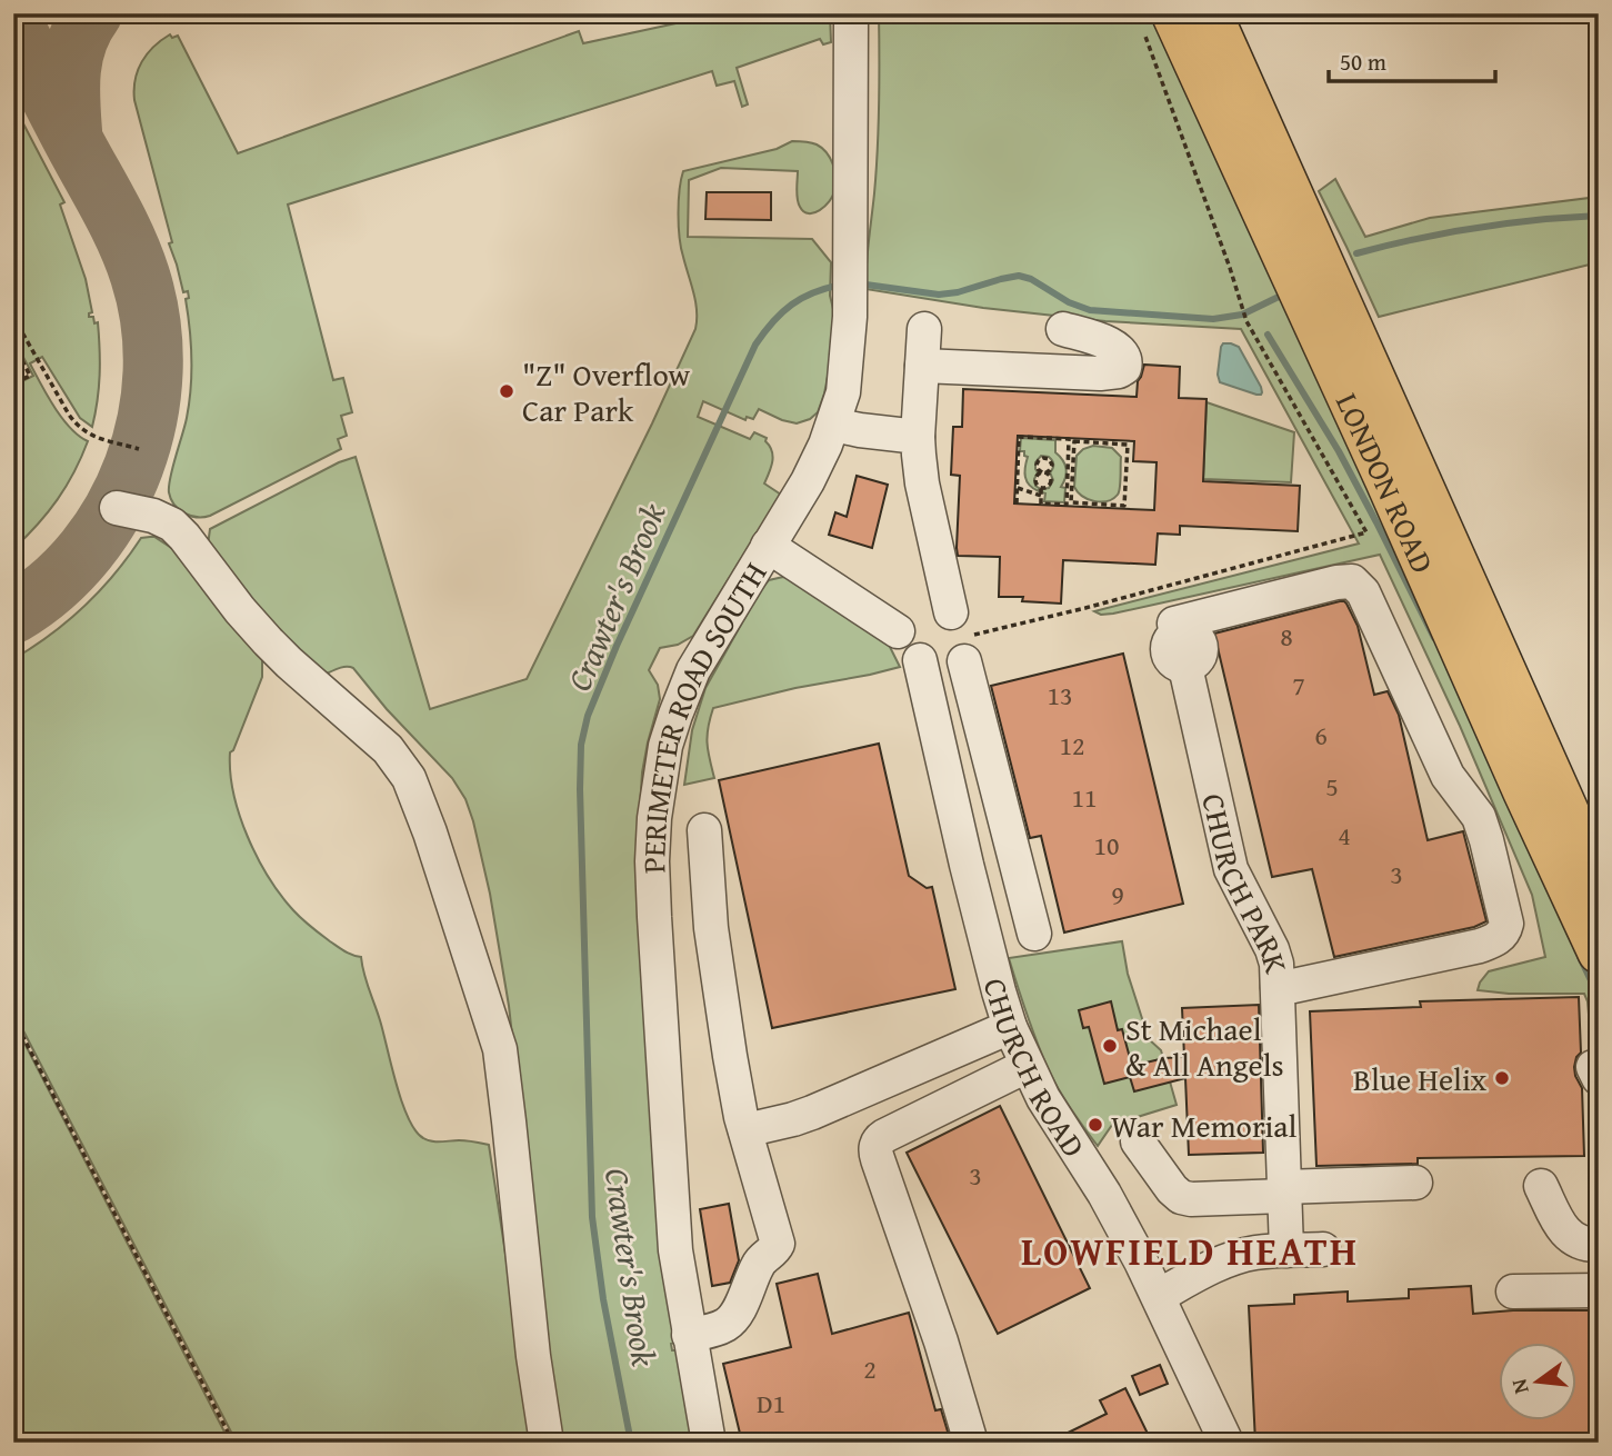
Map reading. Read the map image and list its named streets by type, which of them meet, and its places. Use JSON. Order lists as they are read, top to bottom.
{
  "streets": {
    "main road": ["LONDON ROAD"],
    "street": ["PERIMETER ROAD SOUTH", "CHURCH PARK", "CHURCH ROAD"]
  },
  "districts": ["LOWFIELD HEATH"],
  "water": ["Crawter's Brook"],
  "places": [
    "\"Z\" Overflow Car Park",
    "St Michael & All Angels",
    "Blue Helix",
    "War Memorial"
  ],
  "house_numbers": [
    "8",
    "7",
    "13",
    "6",
    "12",
    "5",
    "11",
    "4",
    "10",
    "3",
    "9",
    "3",
    "2",
    "D1"
  ],
  "scale_bar": "50 m",
  "north": "left"
}
